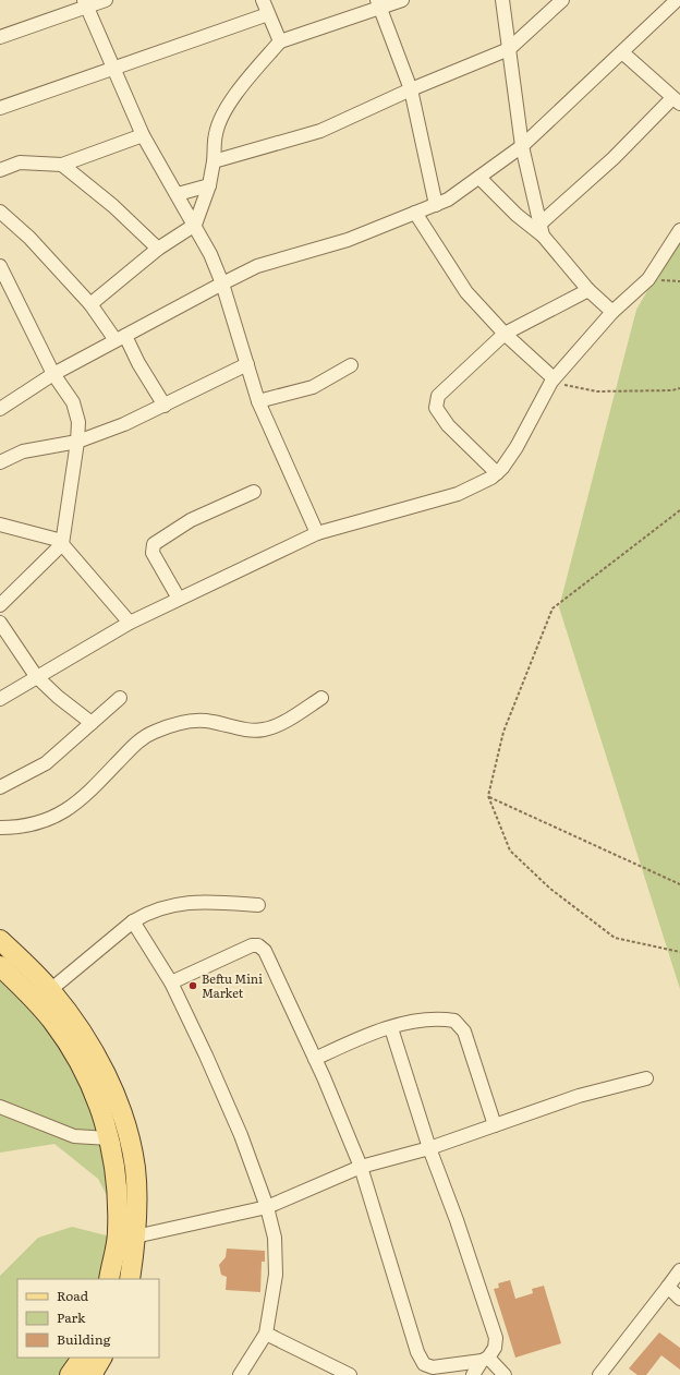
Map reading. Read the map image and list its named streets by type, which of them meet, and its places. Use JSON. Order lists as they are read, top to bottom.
{
  "places": ["Beftu Mini Market"],
  "legend": ["Road", "Park", "Building"]
}
